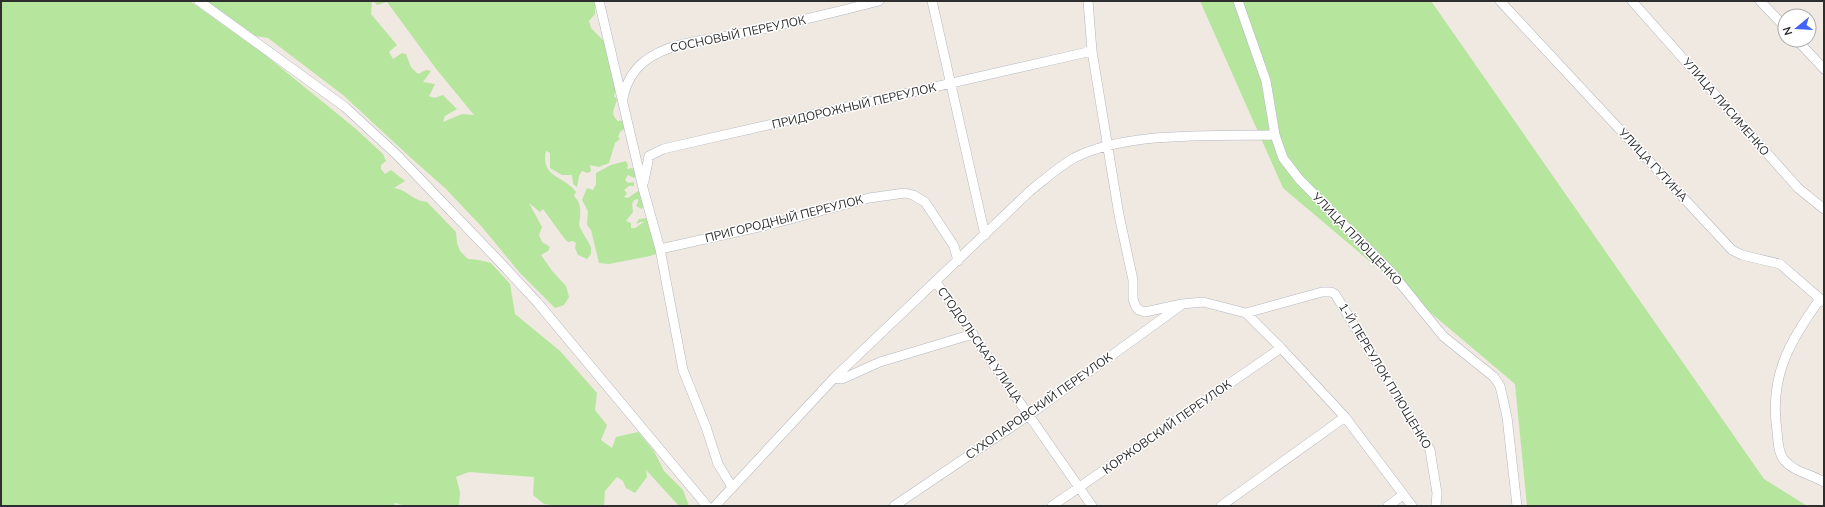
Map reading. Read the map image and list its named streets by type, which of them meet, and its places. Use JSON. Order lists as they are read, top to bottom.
{
  "streets": {
    "street": [
      "СОСНОВЫЙ ПЕРЕУЛОК",
      "ПРИДОРОЖНЫЙ ПЕРЕУЛОК",
      "УЛИЦА ЛИСИМЕНКО",
      "УЛИЦА ГУТИНА",
      "ПРИГОРОДНЫЙ ПЕРЕУЛОК",
      "УЛИЦА ПЛЮЩЕНКО",
      "СТОДОЛЬСКАЯ УЛИЦА",
      "1-Й ПЕРЕУЛОК ПЛЮЩЕНКО",
      "СУХОПАРОВСКИЙ ПЕРЕУЛОК",
      "КОРЖОВСКИЙ ПЕРЕУЛОК"
    ]
  },
  "crossings": [
    ["СТОДОЛЬСКАЯ УЛИЦА", "СУХОПАРОВСКИЙ ПЕРЕУЛОК"],
    ["СТОДОЛЬСКАЯ УЛИЦА", "КОРЖОВСКИЙ ПЕРЕУЛОК"]
  ],
  "north": "left"
}
